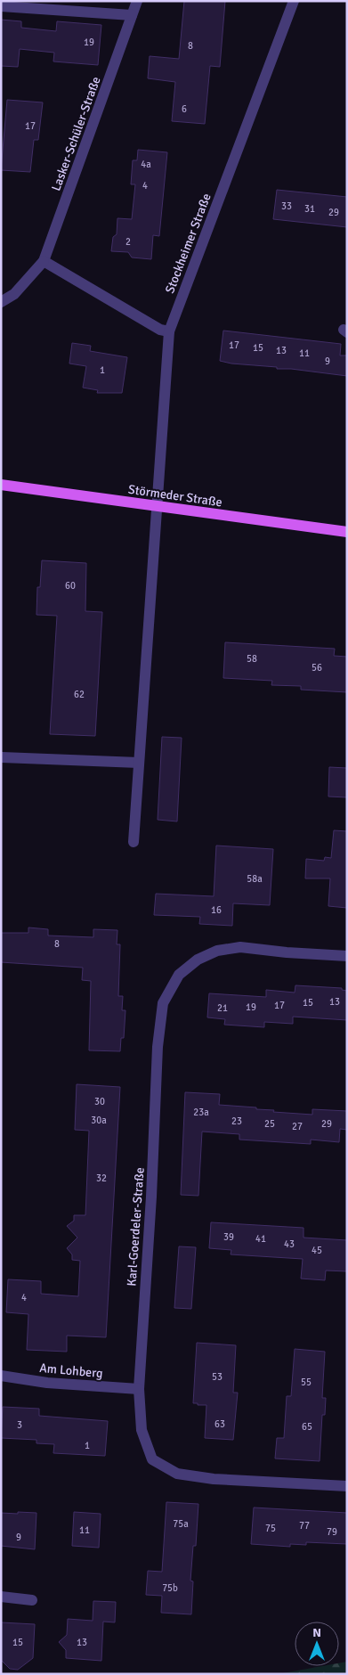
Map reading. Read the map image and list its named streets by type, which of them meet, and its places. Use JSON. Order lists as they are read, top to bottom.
{
  "streets": {
    "main road": ["Störmeder Straße"],
    "street": [
      "Lasker-Schüler-Straße",
      "Stockheimer Straße",
      "Karl-Goerdeler-Straße",
      "Am Lohberg"
    ]
  },
  "crossings": [
    ["Stockheimer Straße", "Störmeder Straße"],
    ["Karl-Goerdeler-Straße", "Am Lohberg"]
  ],
  "house_numbers": [
    "19",
    "8",
    "6",
    "17",
    "4a",
    "4",
    "33",
    "31",
    "29",
    "2",
    "17",
    "15",
    "13",
    "11",
    "9",
    "1",
    "60",
    "58",
    "56",
    "62",
    "58a",
    "16",
    "8",
    "13",
    "15",
    "17",
    "19",
    "21",
    "30",
    "23a",
    "30a",
    "23",
    "25",
    "29",
    "27",
    "32",
    "39",
    "41",
    "43",
    "45",
    "4",
    "53",
    "55",
    "63",
    "3",
    "65",
    "1",
    "75a",
    "77",
    "75",
    "11",
    "79",
    "9",
    "75b",
    "15",
    "13"
  ],
  "north": "top"
}
